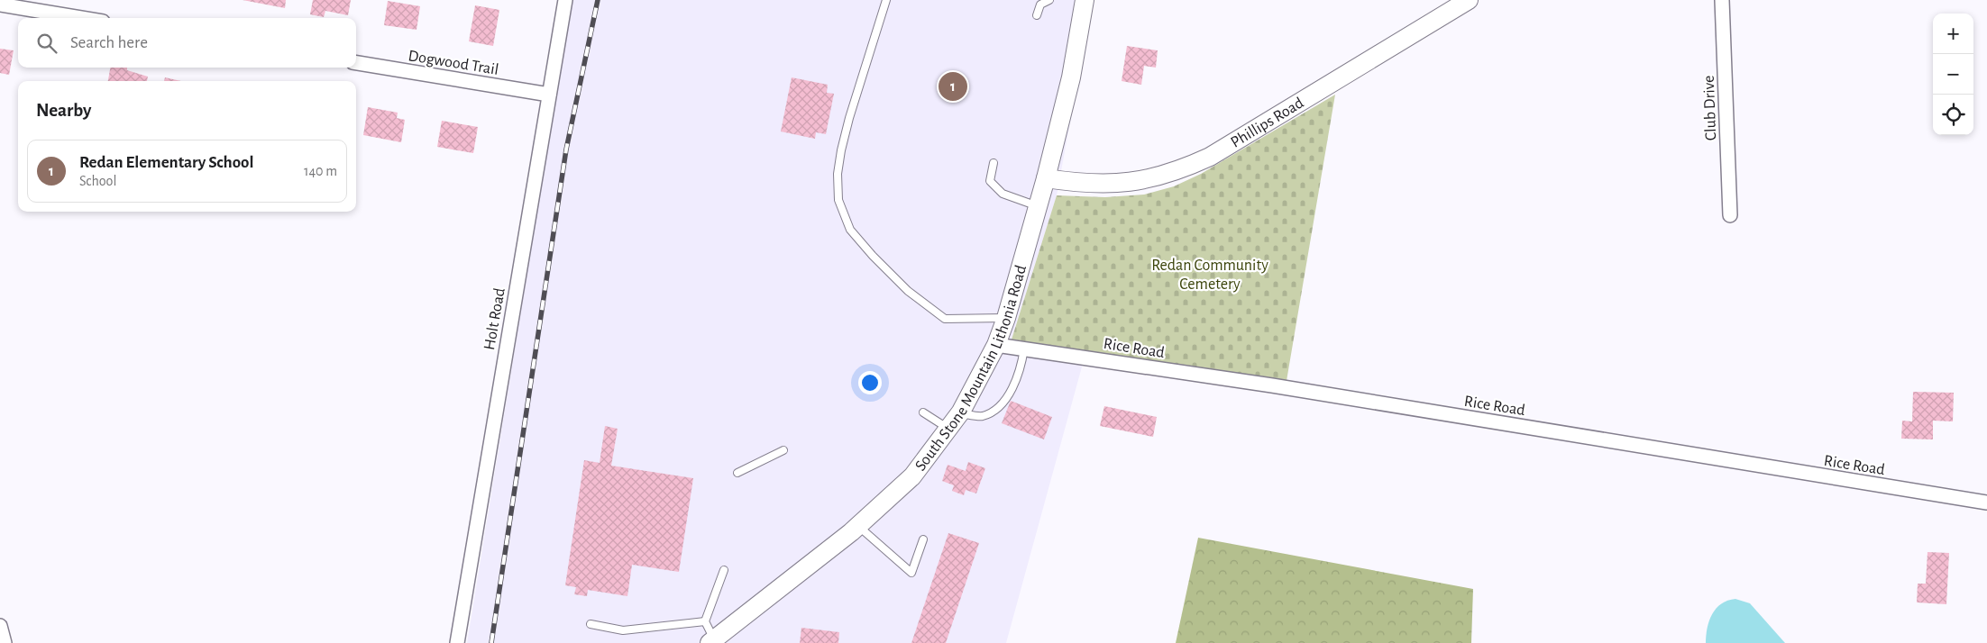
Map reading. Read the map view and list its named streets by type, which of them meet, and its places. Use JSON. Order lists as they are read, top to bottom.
{
  "streets": {
    "main road": ["Phillips Road", "South Stone Mountain Lithonia Road"],
    "street": [
      "Dogwood Trail",
      "Club Drive",
      "Holt Road",
      "Rice Road"
    ]
  },
  "crossings": [
    ["Dogwood Trail", "Holt Road"],
    ["Phillips Road", "South Stone Mountain Lithonia Road"],
    ["Rice Road", "South Stone Mountain Lithonia Road"]
  ],
  "parks": ["Redan Community Cemetery"],
  "page": {
    "map_buttons": ["+", "−"],
    "search": "Search here",
    "pins": "1",
    "heading": "Nearby",
    "list": [
      {
        "mark": "1",
        "name": "Redan Elementary School",
        "note": "School",
        "value": "140 m"
      }
    ]
  }
}
